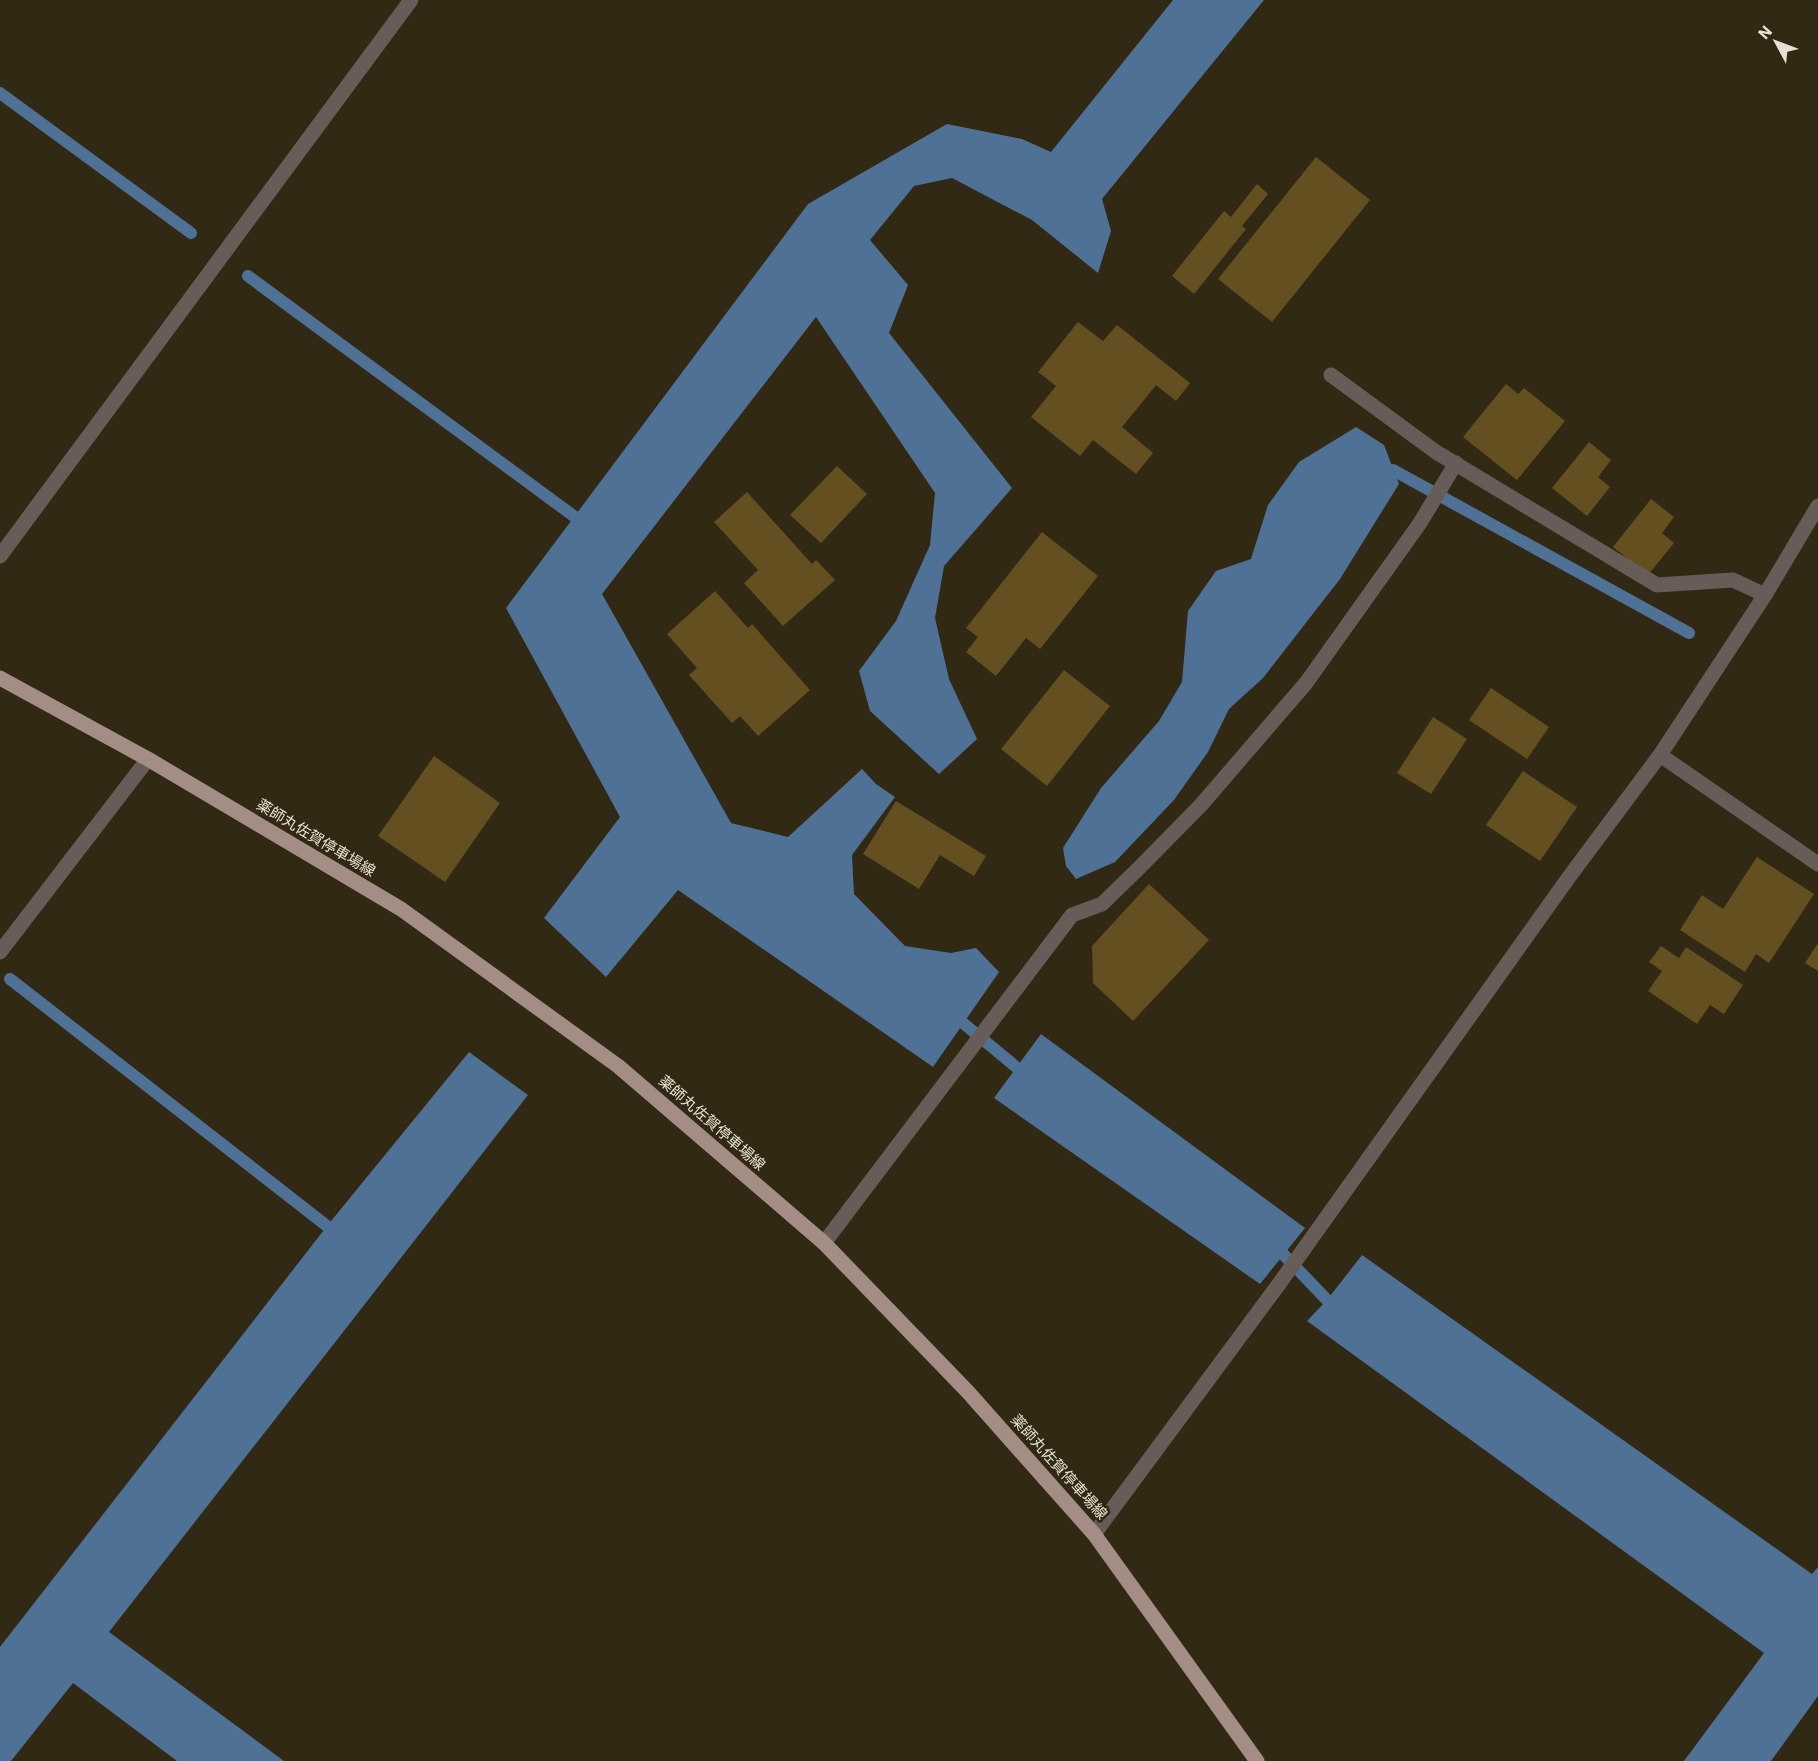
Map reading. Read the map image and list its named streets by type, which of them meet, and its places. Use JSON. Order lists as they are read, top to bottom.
{
  "streets": {
    "main road": ["薬師丸佐賀停車場線"]
  },
  "north": "top left"
}
